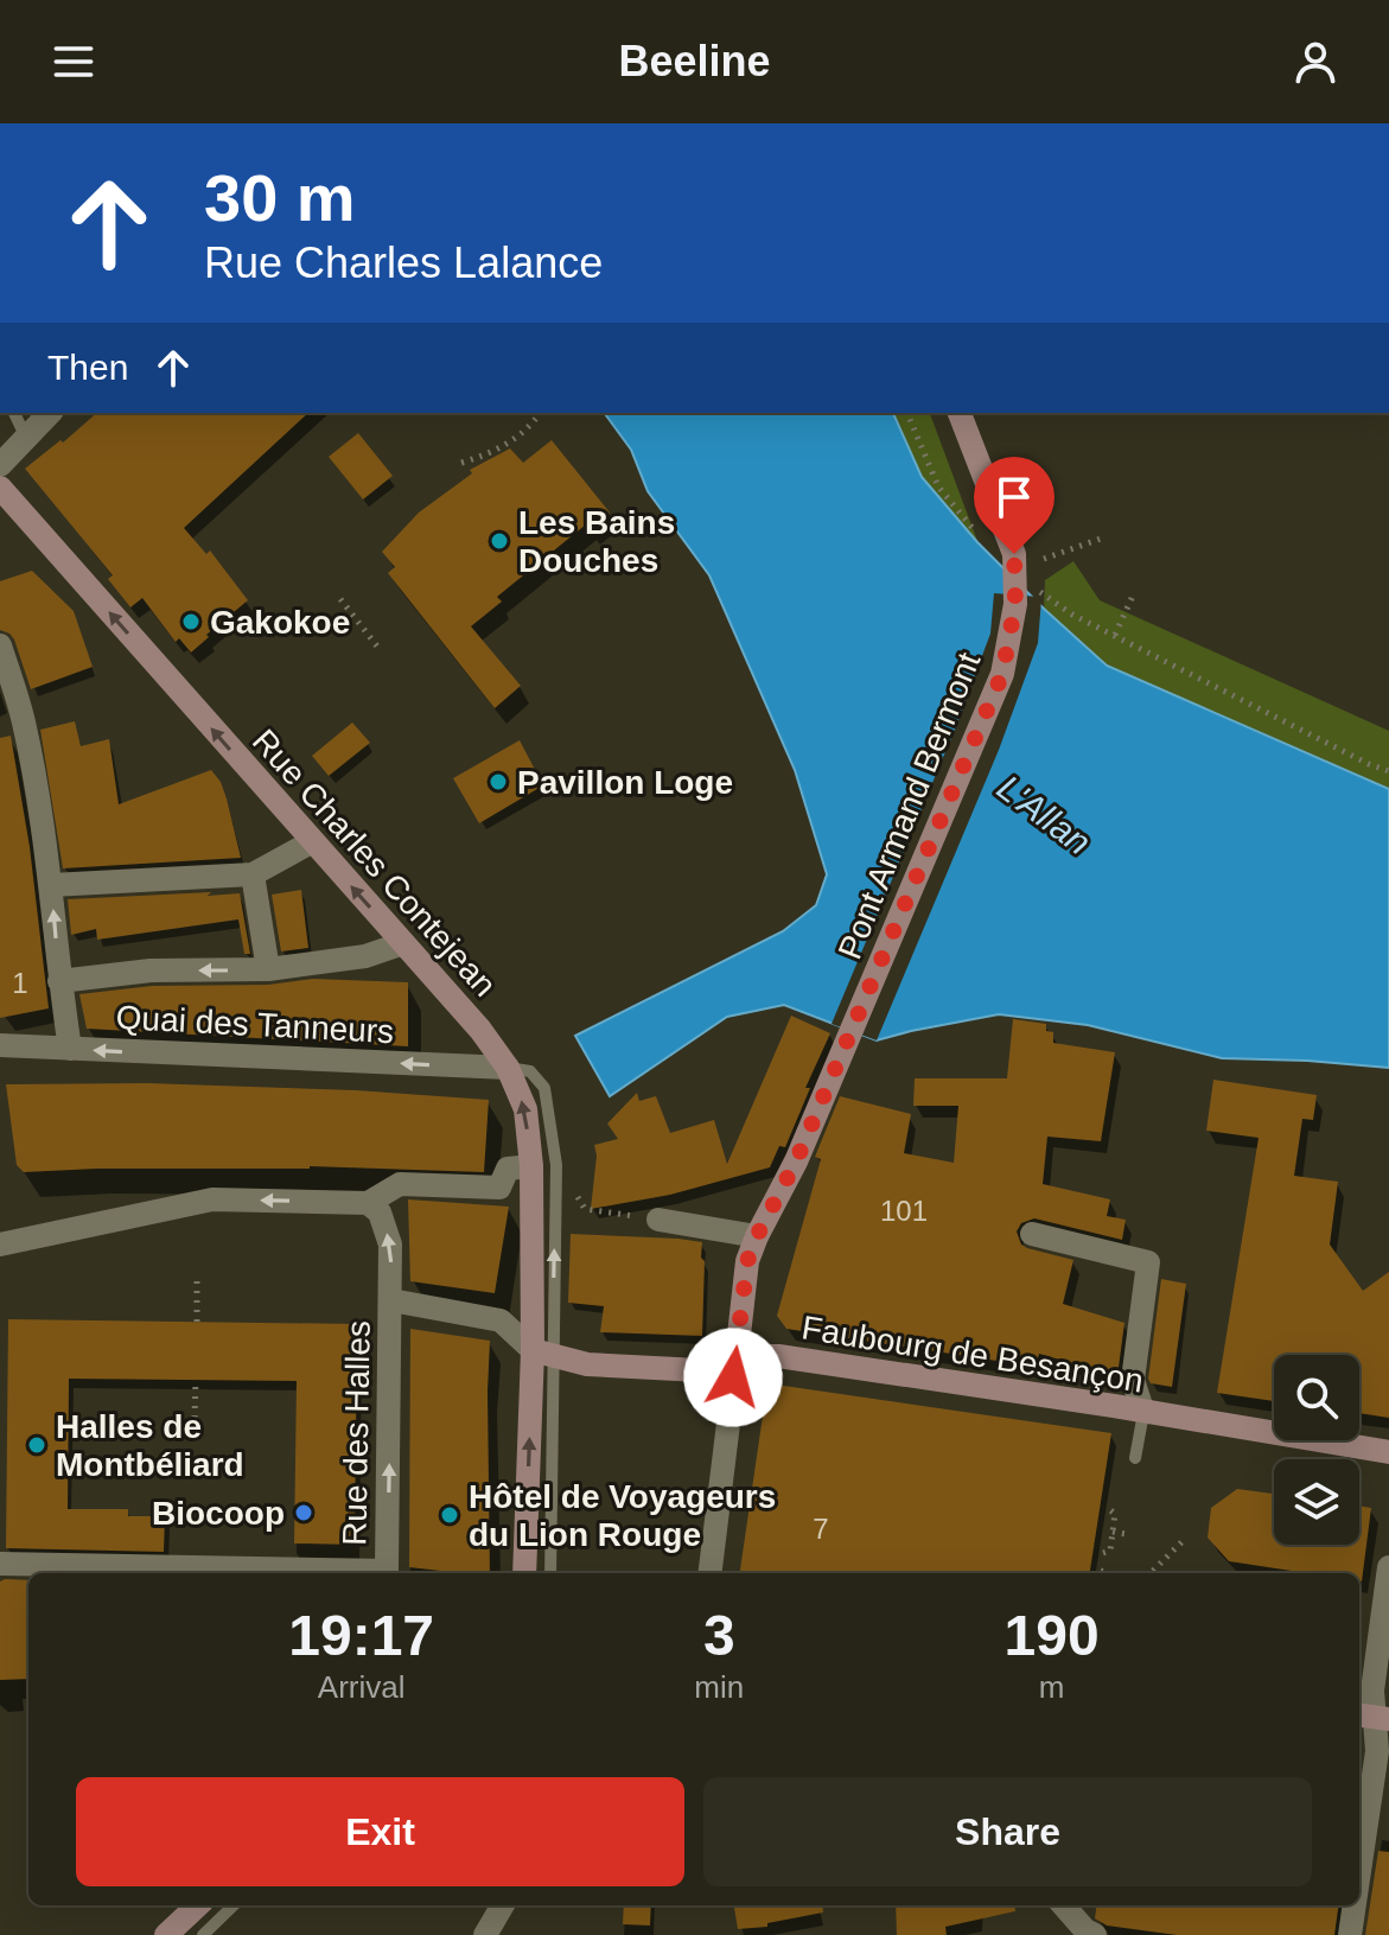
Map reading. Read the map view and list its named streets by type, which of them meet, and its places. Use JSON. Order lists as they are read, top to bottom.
{
  "streets": {
    "main road": ["Pont Armand Bermont", "Rue Charles Contejean", "Faubourg de Besançon"],
    "street": ["Quai des Tanneurs", "Rue des Halles"]
  },
  "crossings": [
    ["Rue Charles Contejean", "Quai des Tanneurs"],
    ["Rue Charles Contejean", "Faubourg de Besançon"],
    ["Faubourg de Besançon", "Rue des Halles"]
  ],
  "one_way": ["Rue Charles Contejean"],
  "water": ["L'Allan"],
  "places": [
    "Les Bains Douches",
    "Gakokoe",
    "Pavillon Loge",
    "Halles de Montbéliard",
    "Biocoop",
    "Hôtel de Voyageurs du Lion Rouge"
  ],
  "house_numbers": ["1", "101", "7"],
  "page": {
    "header": "Beeline",
    "turn": ["30 m", "Rue Charles Lalance"],
    "then": "Then",
    "eta": [
      "19:17",
      "Arrival",
      "3",
      "min",
      "190",
      "m"
    ],
    "buttons": ["Exit", "Share"]
  }
}
